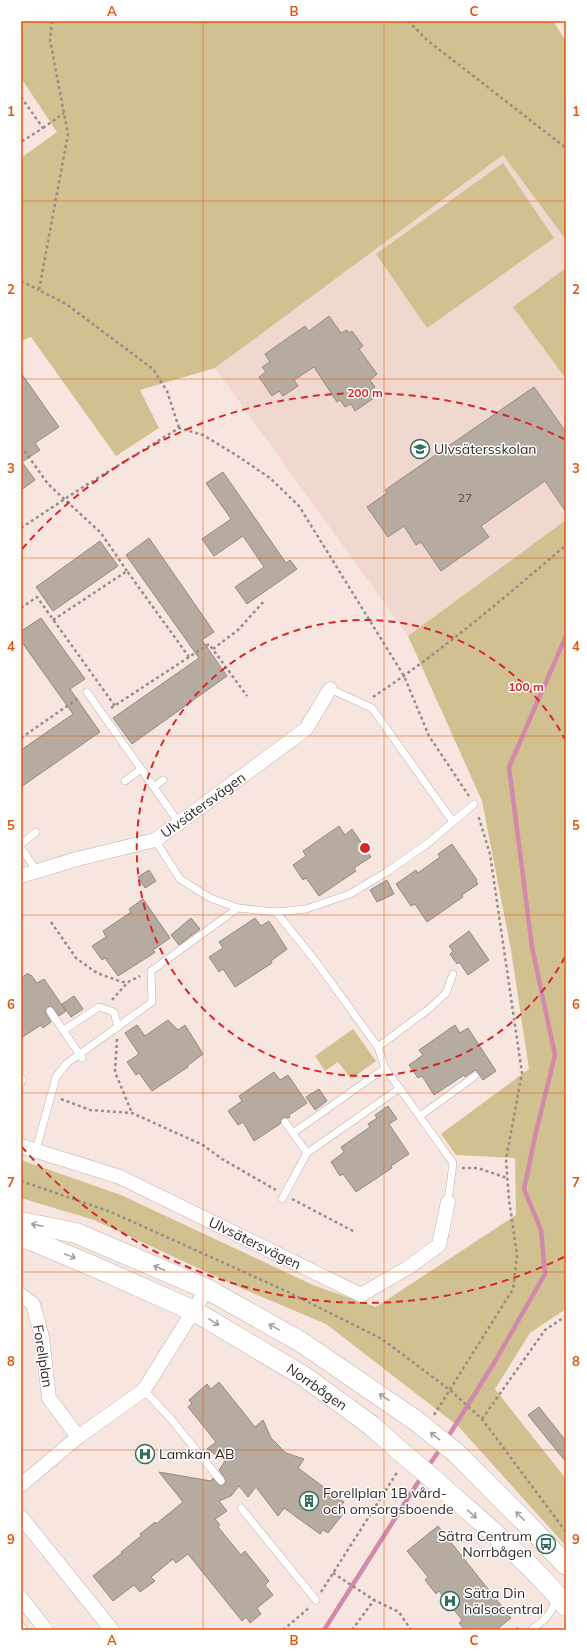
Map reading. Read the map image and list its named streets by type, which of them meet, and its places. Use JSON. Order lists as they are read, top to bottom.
{
  "streets": {
    "street": ["Ulvsätersvägen", "Forellplan", "Norrbågen"]
  },
  "places": {
    "school or university": ["Ulvsätersskolan"],
    "hospital": ["Lamkan AB", "Sätra Din hälsocentral"],
    "building": ["Forellplan 1B vård- och omsorgsboende"],
    "bus stop": ["Sätra Centrum Norrbågen"]
  },
  "house_numbers": ["27"],
  "grid": {
    "columns": ["A", "B", "C"],
    "rows": [
      "1",
      "2",
      "3",
      "4",
      "5",
      "6",
      "7",
      "8",
      "9"
    ]
  },
  "rings": ["200 m", "100 m"]
}
